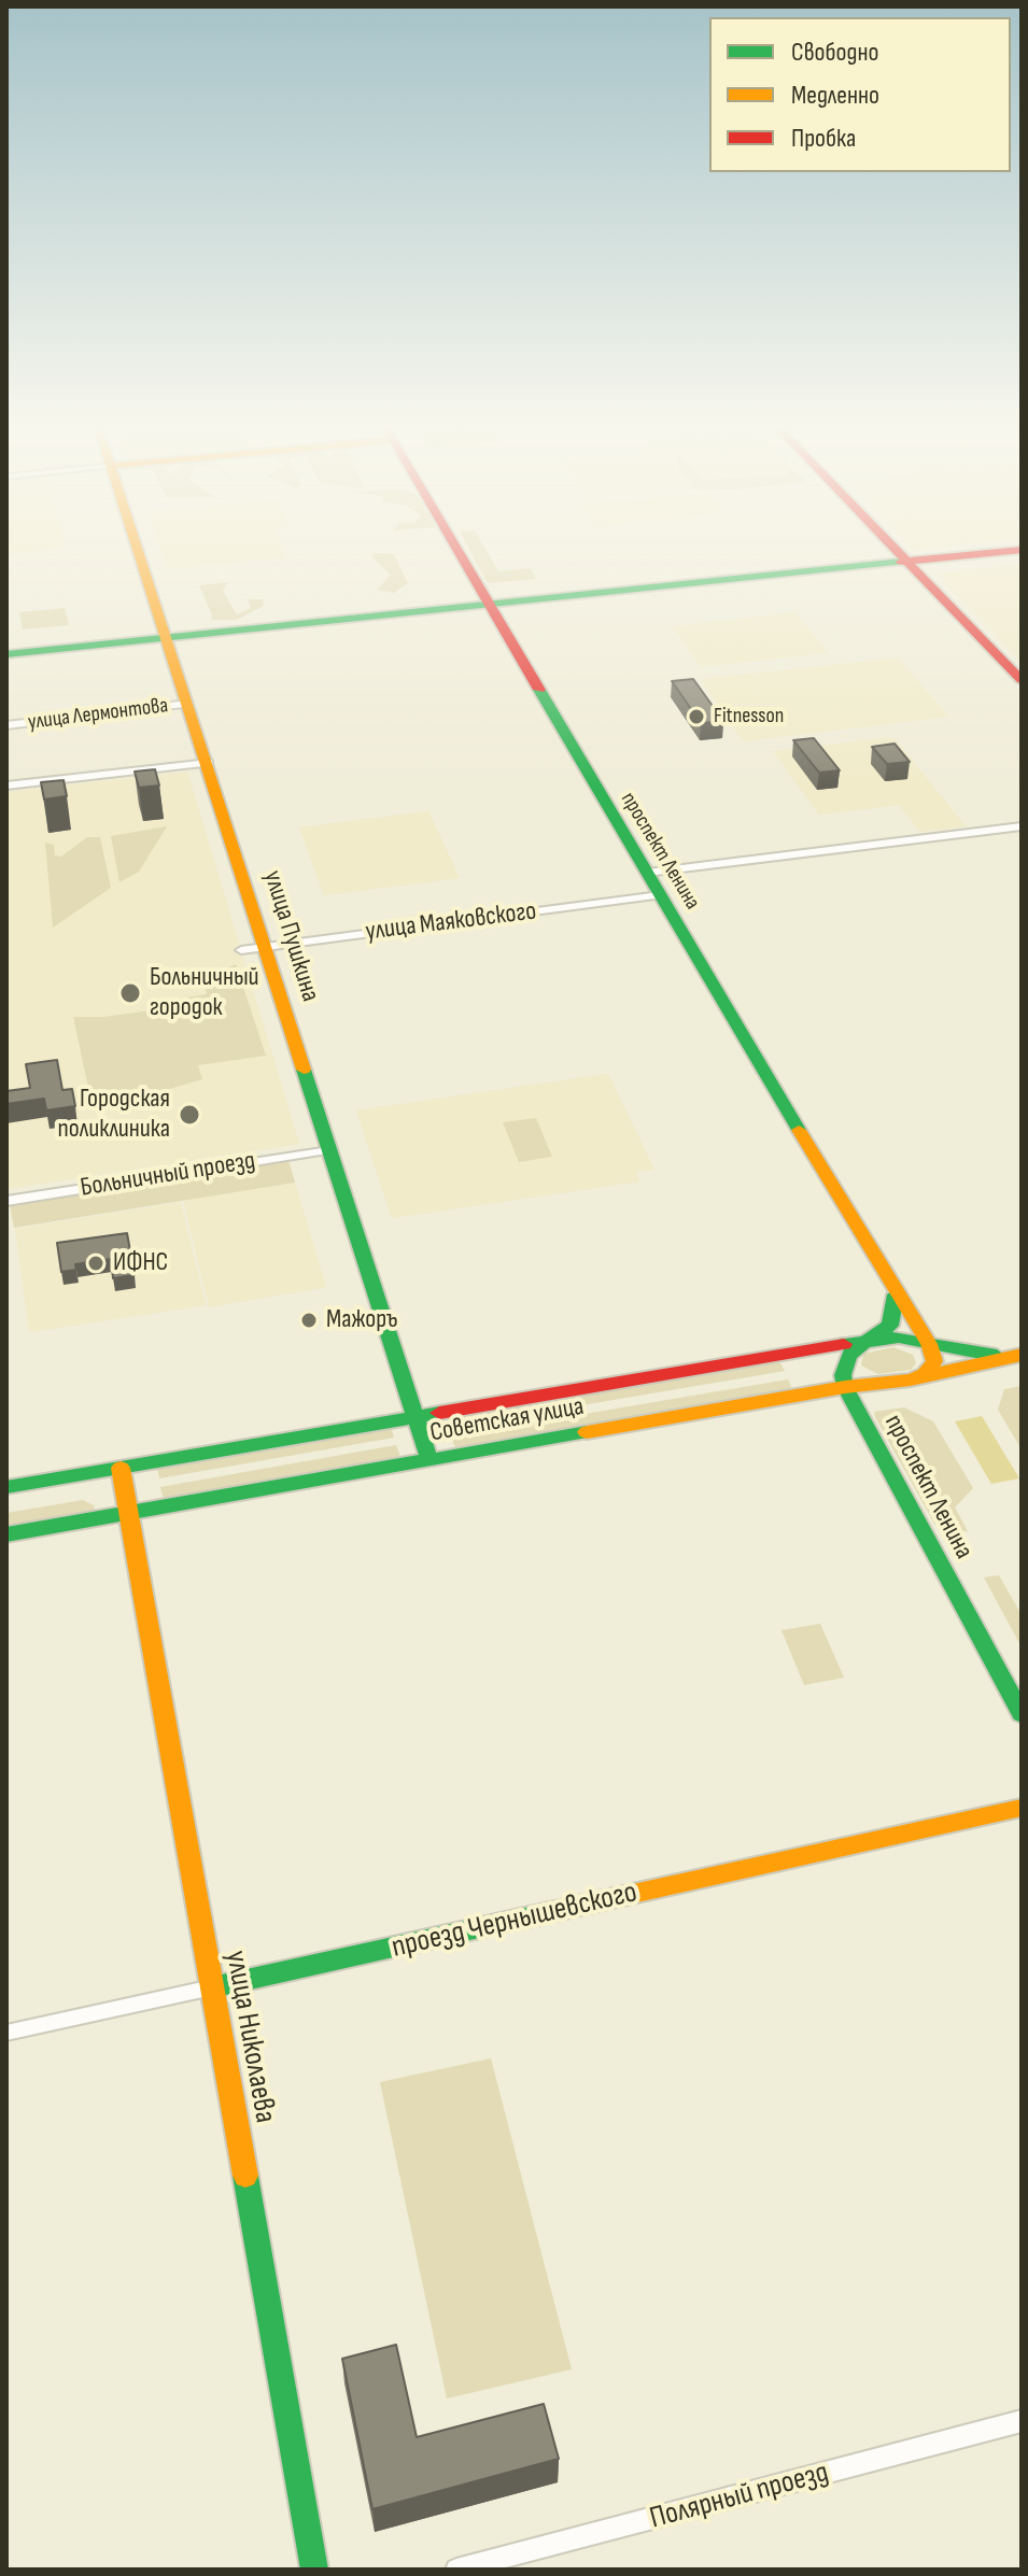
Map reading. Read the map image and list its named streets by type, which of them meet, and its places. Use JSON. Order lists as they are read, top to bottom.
{
  "streets": {
    "main road": [
      "проспект Ленина",
      "улица Пушкина",
      "Советская улица",
      "проезд Чернышевского",
      "улица Николаева"
    ],
    "street": [
      "улица Лермонтова",
      "улица Маяковского",
      "Больничный проезд",
      "Полярный проезд"
    ]
  },
  "crossings": [
    ["улица Лермонтова", "улица Пушкина"],
    ["проспект Ленина", "улица Маяковского"],
    ["проспект Ленина", "Советская улица"],
    ["улица Маяковского", "улица Пушкина"],
    ["улица Пушкина", "Больничный проезд"],
    ["улица Пушкина", "Советская улица"],
    ["Советская улица", "улица Николаева"],
    ["проезд Чернышевского", "улица Николаева"]
  ],
  "places": [
    "Fitnesson",
    "Больничный городок",
    "Городская поликлиника",
    "ИФНС",
    "Мажоръ"
  ],
  "legend": ["Свободно", "Медленно", "Пробка"]
}
